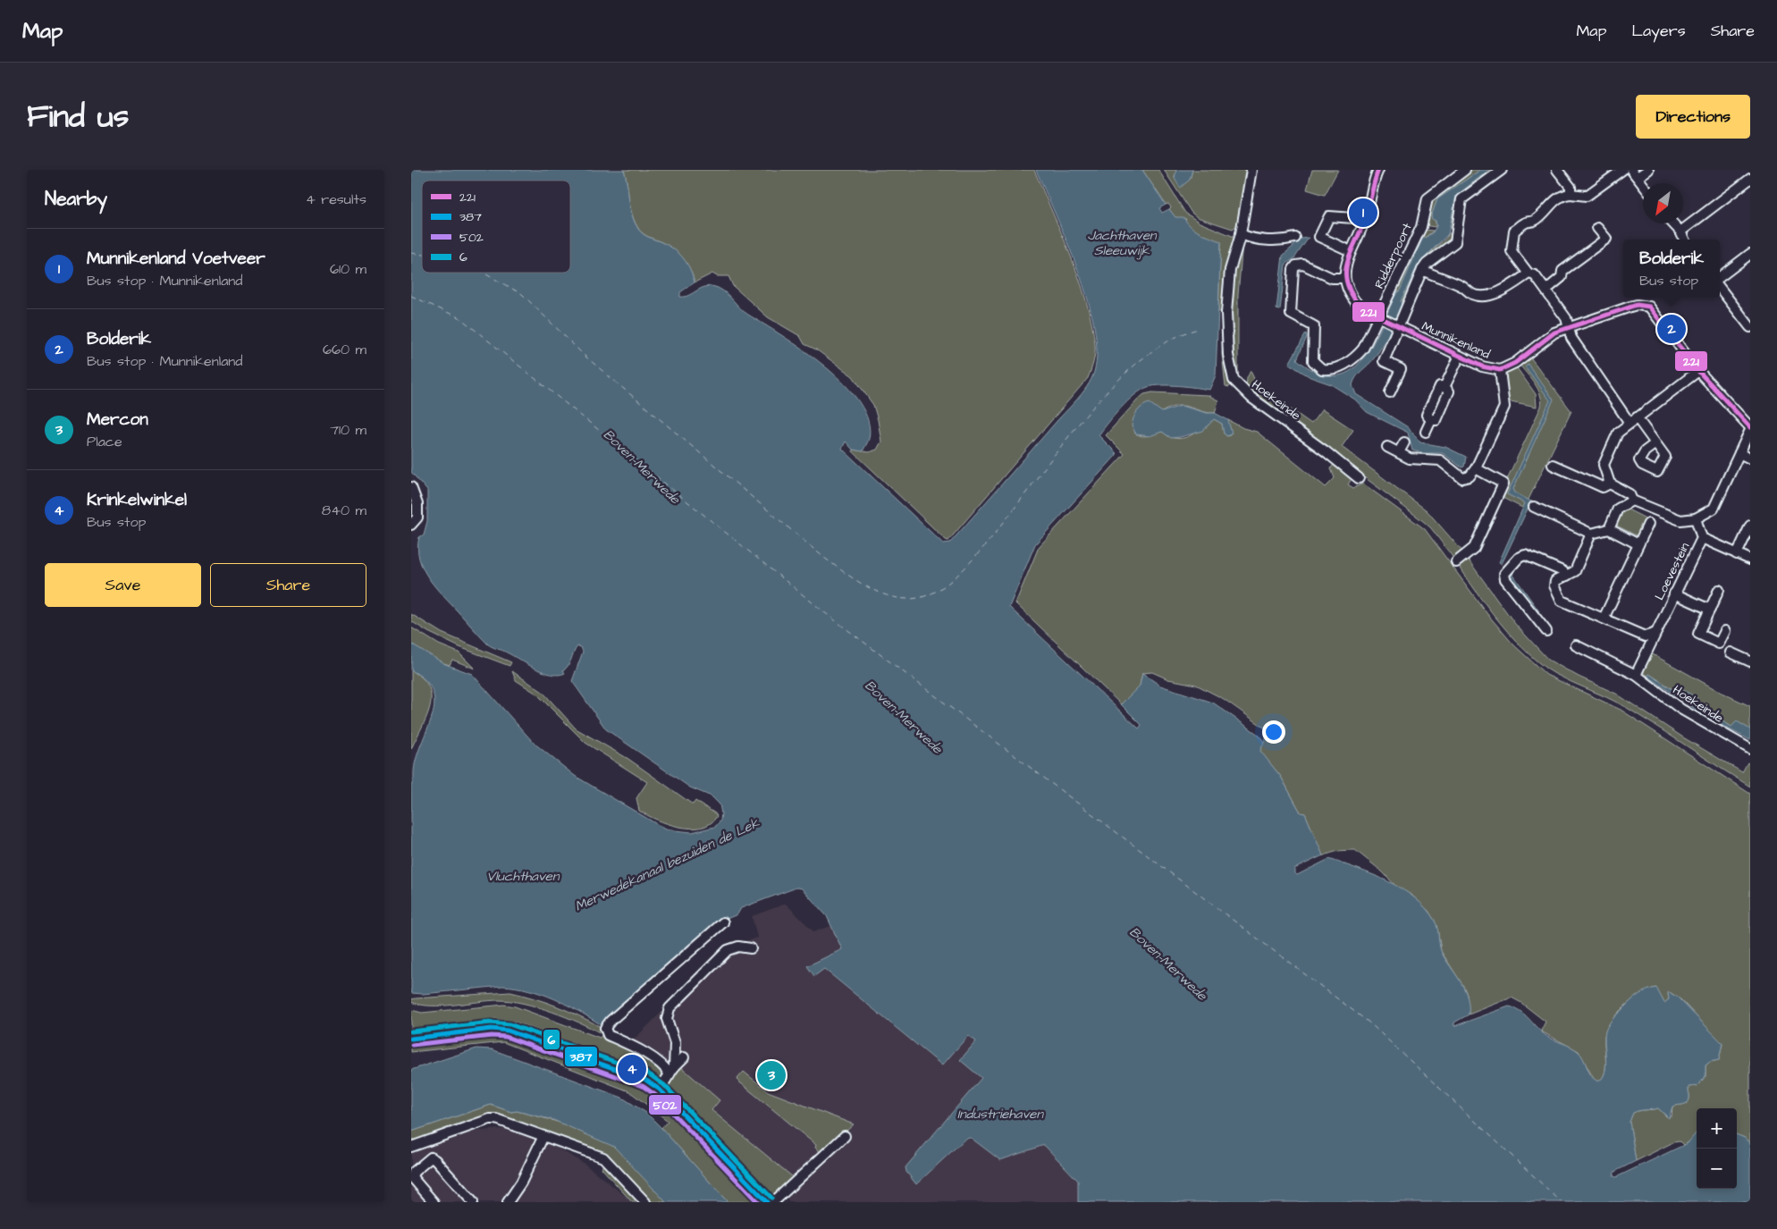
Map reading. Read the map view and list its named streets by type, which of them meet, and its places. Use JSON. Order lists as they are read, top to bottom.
{
  "streets": {
    "street": [
      "Ridderpoort",
      "Munnikenland",
      "Hoekeinde",
      "Loevestein"
    ]
  },
  "crossings": [
    ["Ridderpoort", "Munnikenland"],
    ["Munnikenland", "Loevestein"]
  ],
  "water": [
    "Jachthaven Sleeuwijk",
    "Boven-Merwede",
    "Merwedekanaal bezuiden de Lek",
    "Vluchthaven",
    "Industriehaven"
  ],
  "lines": [
    "transit line 221",
    "transit line 6",
    "transit line 387",
    "transit line 502"
  ],
  "legend": [
    "221",
    "387",
    "502",
    "6"
  ],
  "north": "bottom left",
  "page": {
    "header": "Map",
    "nav": ["Map", "Layers", "Share"],
    "title": "Find us",
    "buttons": [
      "Directions",
      ["Save", "Share"]
    ],
    "heading": ["Nearby", "4 results"],
    "pins": [
      "1",
      "2",
      "4",
      "3"
    ],
    "list": [
      {
        "mark": "1",
        "name": "Munnikenland Voetveer",
        "note": "Bus stop · Munnikenland",
        "value": "610 m"
      },
      {
        "mark": "2",
        "name": "Bolderik",
        "note": "Bus stop · Munnikenland",
        "value": "660 m"
      },
      {
        "mark": "3",
        "name": "Mercon",
        "note": "Place",
        "value": "710 m"
      },
      {
        "mark": "4",
        "name": "Krinkelwinkel",
        "note": "Bus stop",
        "value": "840 m"
      }
    ],
    "popup": ["Bolderik", "Bus stop"],
    "map_buttons": ["+", "−"]
  }
}
